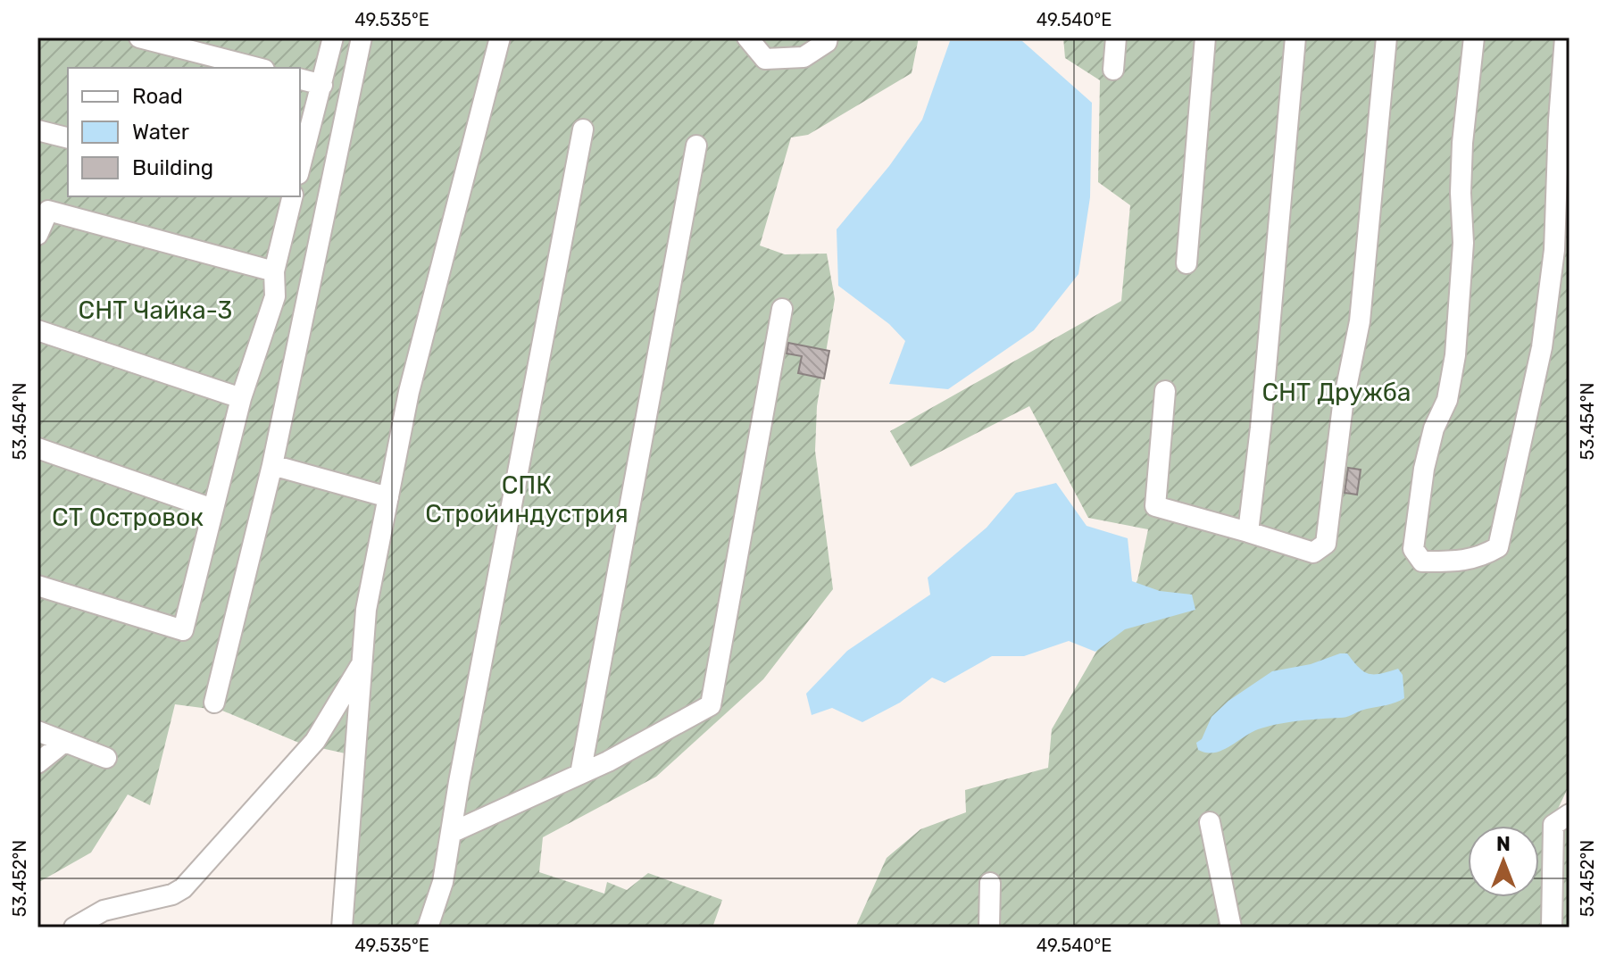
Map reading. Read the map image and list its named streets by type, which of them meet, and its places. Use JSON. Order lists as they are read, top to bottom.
{
  "parks": [
    "СНТ Чайка-3",
    "СНТ Дружба",
    "СПК Стройиндустрия",
    "СТ Островок"
  ],
  "legend": ["Road", "Water", "Building"],
  "north": "top",
  "coordinates": [
    "49.535°E",
    "49.540°E",
    "53.454°N",
    "53.452°N"
  ]
}
